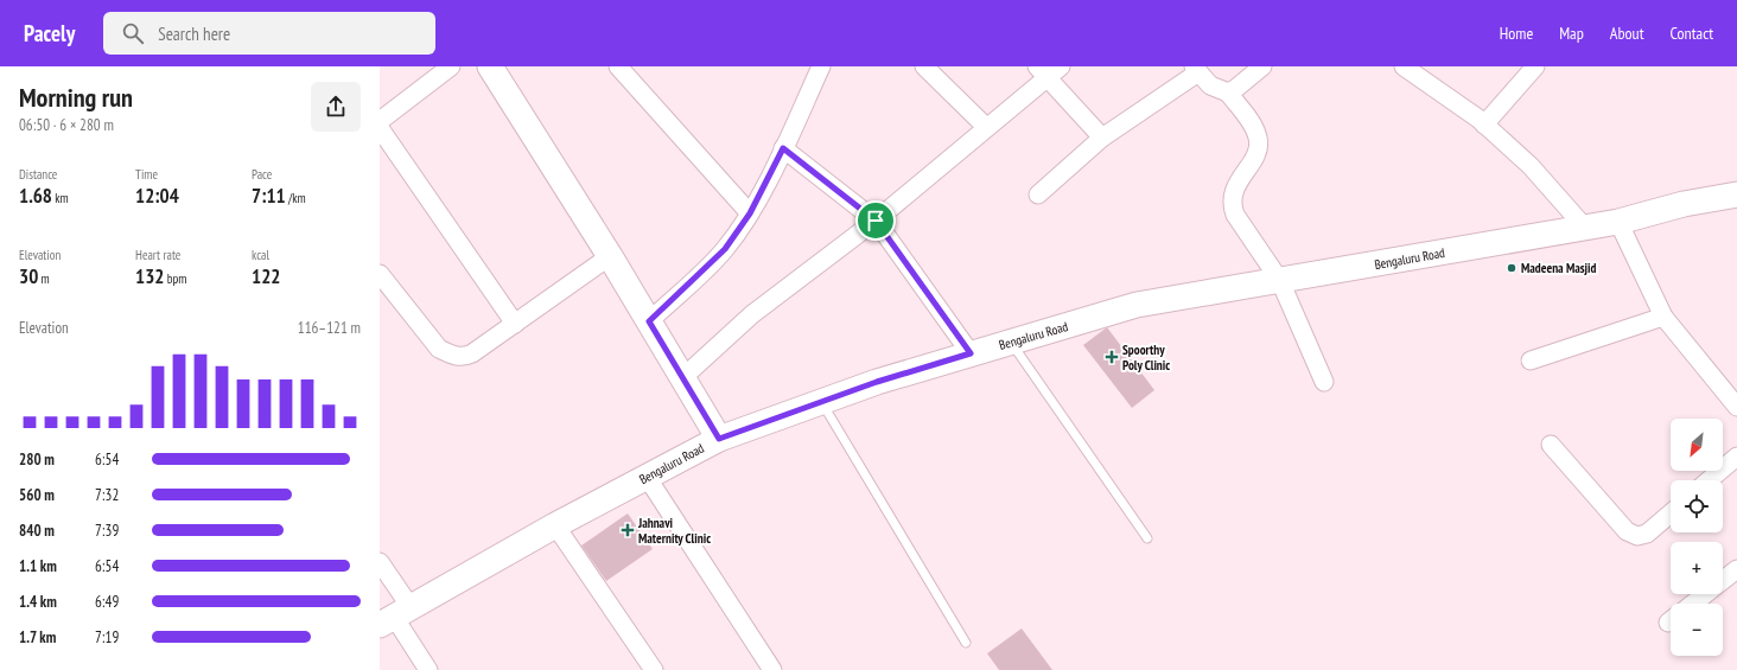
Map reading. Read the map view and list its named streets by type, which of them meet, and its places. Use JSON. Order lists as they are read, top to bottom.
{
  "streets": {
    "street": ["Bengaluru Road"]
  },
  "places": {
    "other": ["Madeena Masjid"],
    "health": ["Spoorthy Poly Clinic", "Jahnavi Maternity Clinic"]
  },
  "north": "bottom left",
  "page": {
    "header": "Pacely",
    "search": "Search here",
    "nav": [
      "Home",
      "Map",
      "About",
      "Contact"
    ],
    "heading": ["Morning run", "06:50 · 6 × 280 m"],
    "stats": [
      ["Distance", "1.68 km"],
      ["Time", "12:04"],
      ["Pace", "7:11 /km"],
      ["Elevation", "30 m"],
      ["Heart rate", "132 bpm"],
      ["kcal", "122"]
    ],
    "chart": ["Elevation", "116–121 m"],
    "map_buttons": ["+", "−"],
    "list": [
      {
        "name": "280 m",
        "note": "6:54"
      },
      {
        "name": "560 m",
        "note": "7:32"
      },
      {
        "name": "840 m",
        "note": "7:39"
      },
      {
        "name": "1.1 km",
        "note": "6:54"
      },
      {
        "name": "1.4 km",
        "note": "6:49"
      },
      {
        "name": "1.7 km",
        "note": "7:19"
      }
    ]
  }
}
